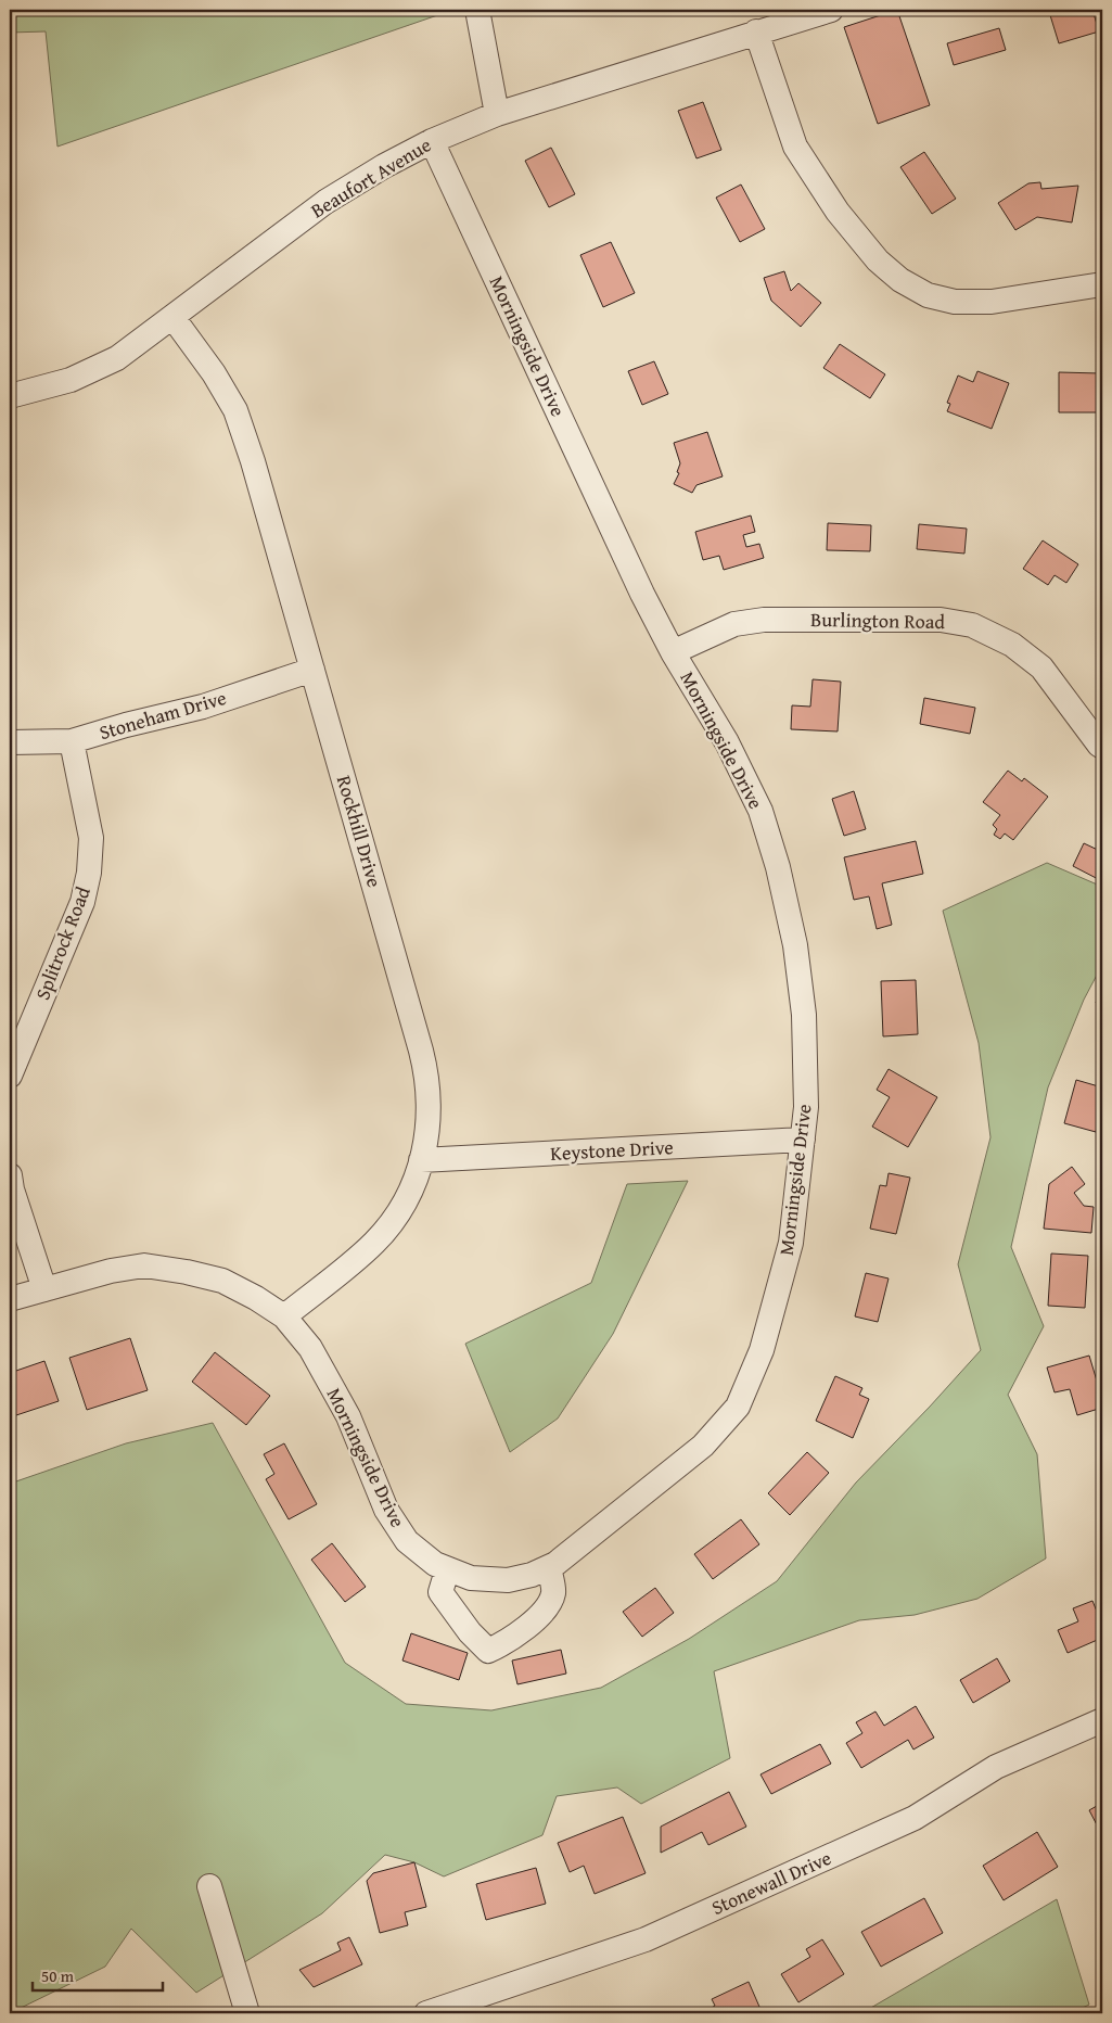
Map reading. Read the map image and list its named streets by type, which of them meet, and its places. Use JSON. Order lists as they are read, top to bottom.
{
  "streets": {
    "street": [
      "Beaufort Avenue",
      "Morningside Drive",
      "Burlington Road",
      "Stoneham Drive",
      "Rockhill Drive",
      "Splitrock Road",
      "Keystone Drive",
      "Stonewall Drive"
    ]
  },
  "crossings": [
    ["Beaufort Avenue", "Morningside Drive"],
    ["Beaufort Avenue", "Rockhill Drive"],
    ["Morningside Drive", "Burlington Road"],
    ["Morningside Drive", "Rockhill Drive"],
    ["Morningside Drive", "Keystone Drive"],
    ["Stoneham Drive", "Rockhill Drive"],
    ["Stoneham Drive", "Splitrock Road"],
    ["Rockhill Drive", "Keystone Drive"]
  ],
  "scale_bar": "50 m"
}
